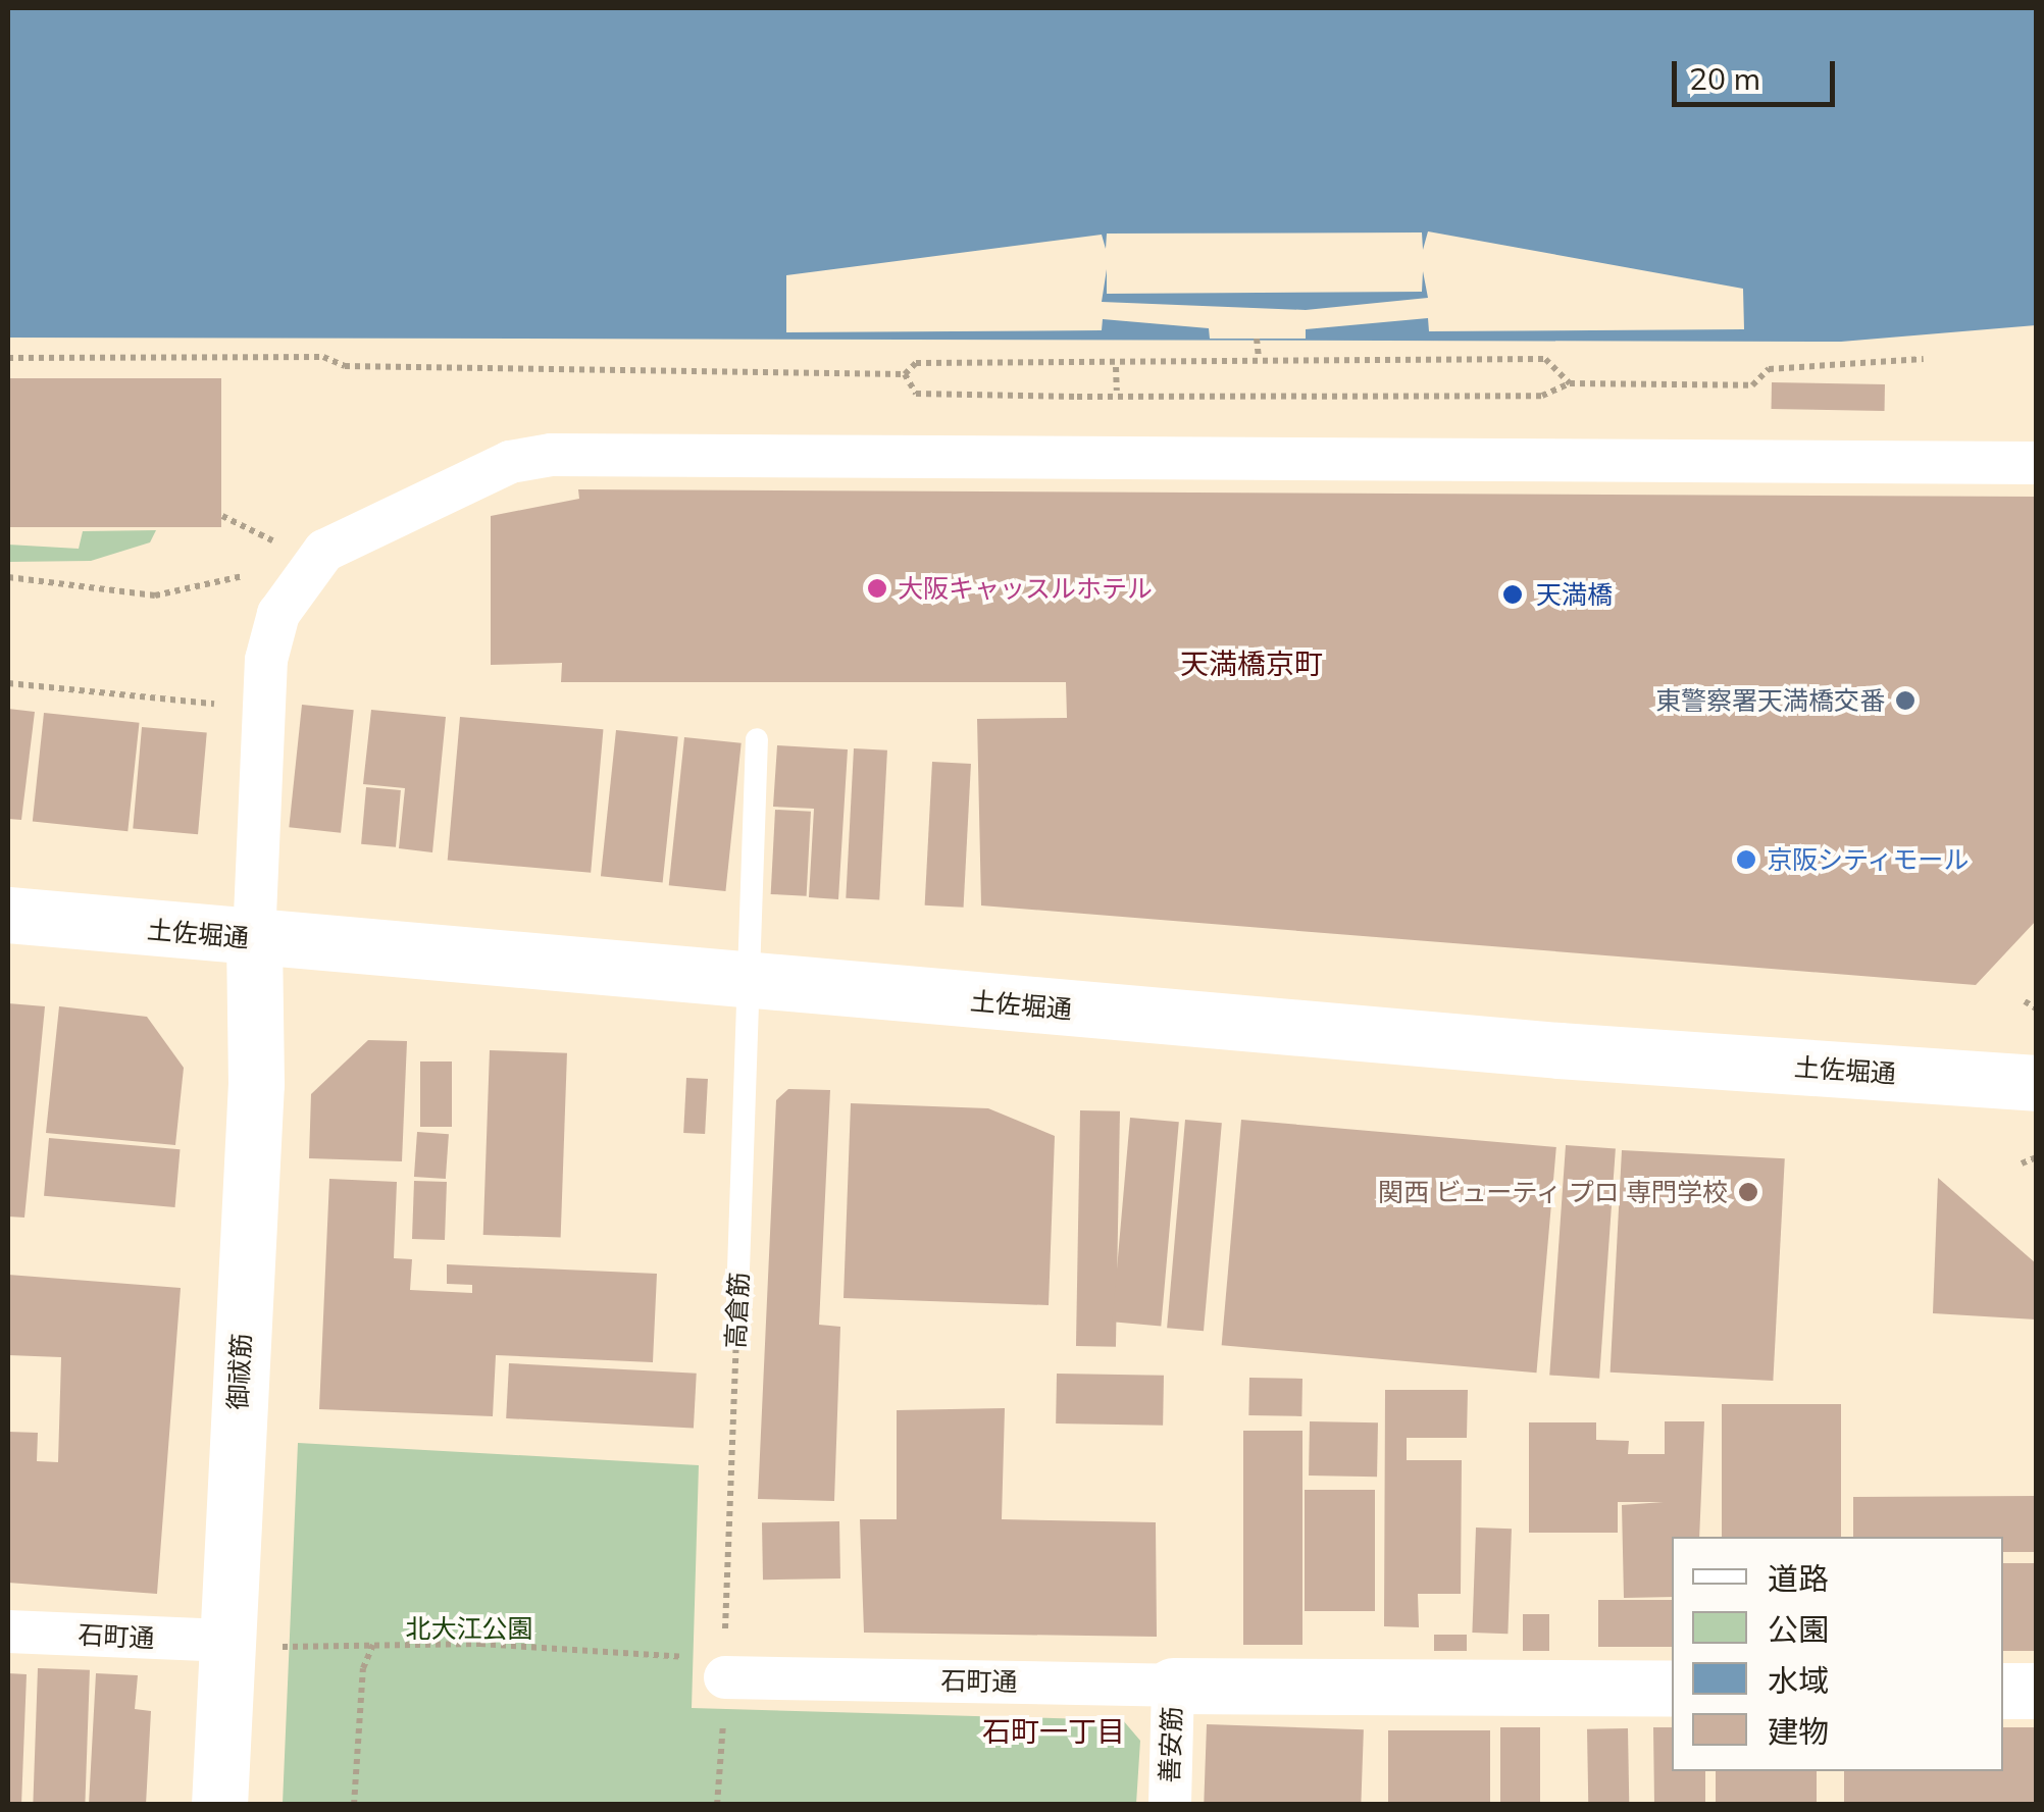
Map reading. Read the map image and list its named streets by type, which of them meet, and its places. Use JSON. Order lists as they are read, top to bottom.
{
  "streets": {
    "main road": ["土佐堀通", "御祓筋", "石町通"],
    "street": ["善安筋"],
    "lane": ["高倉筋"]
  },
  "crossings": [
    ["土佐堀通", "高倉筋"],
    ["土佐堀通", "御祓筋"],
    ["高倉筋", "石町通"],
    ["御祓筋", "石町通"],
    ["石町通", "善安筋"]
  ],
  "districts": ["天満橋京町", "石町一丁目"],
  "parks": ["北大江公園"],
  "places": [
    "大阪キャッスルホテル",
    "天満橋",
    "東警察署天満橋交番",
    "京阪シティモール",
    "関西 ビューティ プロ 専門学校"
  ],
  "legend": [
    "道路",
    "公園",
    "水域",
    "建物"
  ],
  "scale_bar": "20 m"
}
